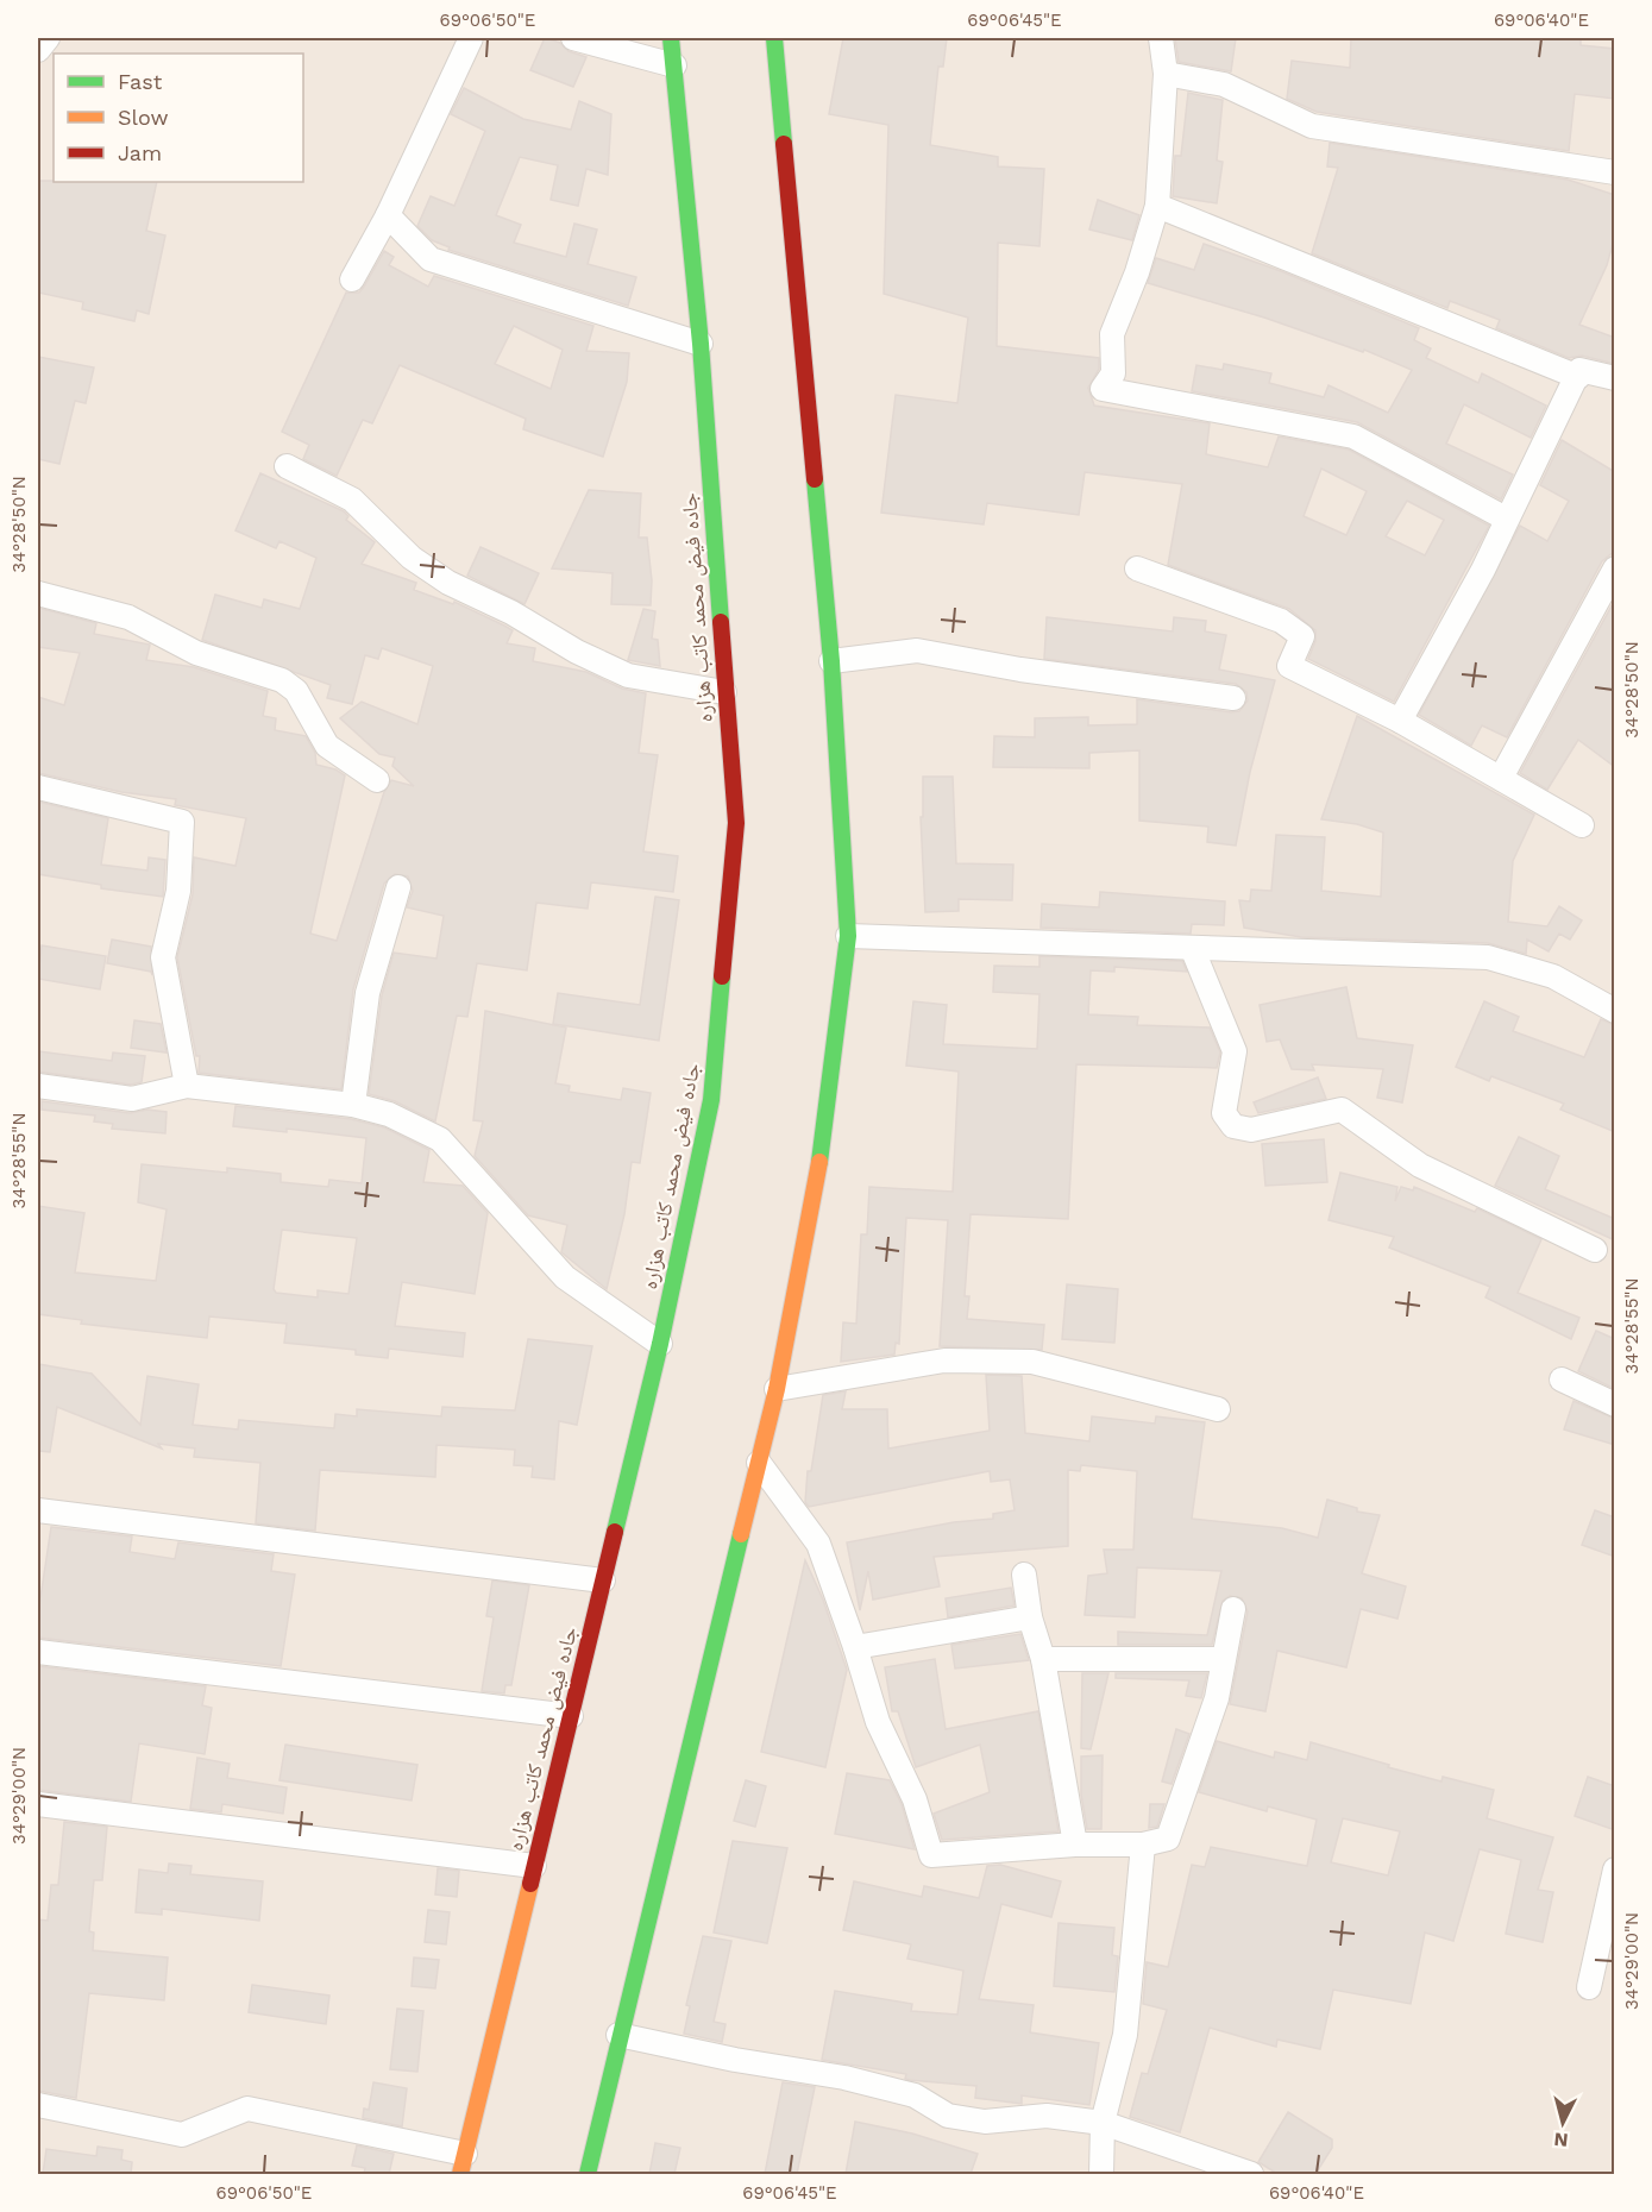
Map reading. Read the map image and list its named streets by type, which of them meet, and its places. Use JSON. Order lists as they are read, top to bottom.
{
  "streets": {
    "main road": ["جاده فیض محمد کاتب هزاره"]
  },
  "legend": ["Fast", "Slow", "Jam"],
  "north": "bottom",
  "coordinates": [
    "69°06'50\"E",
    "69°06'45\"E",
    "69°06'40\"E",
    "34°28'50\"N",
    "34°28'55\"N",
    "34°29'00\"N"
  ]
}
